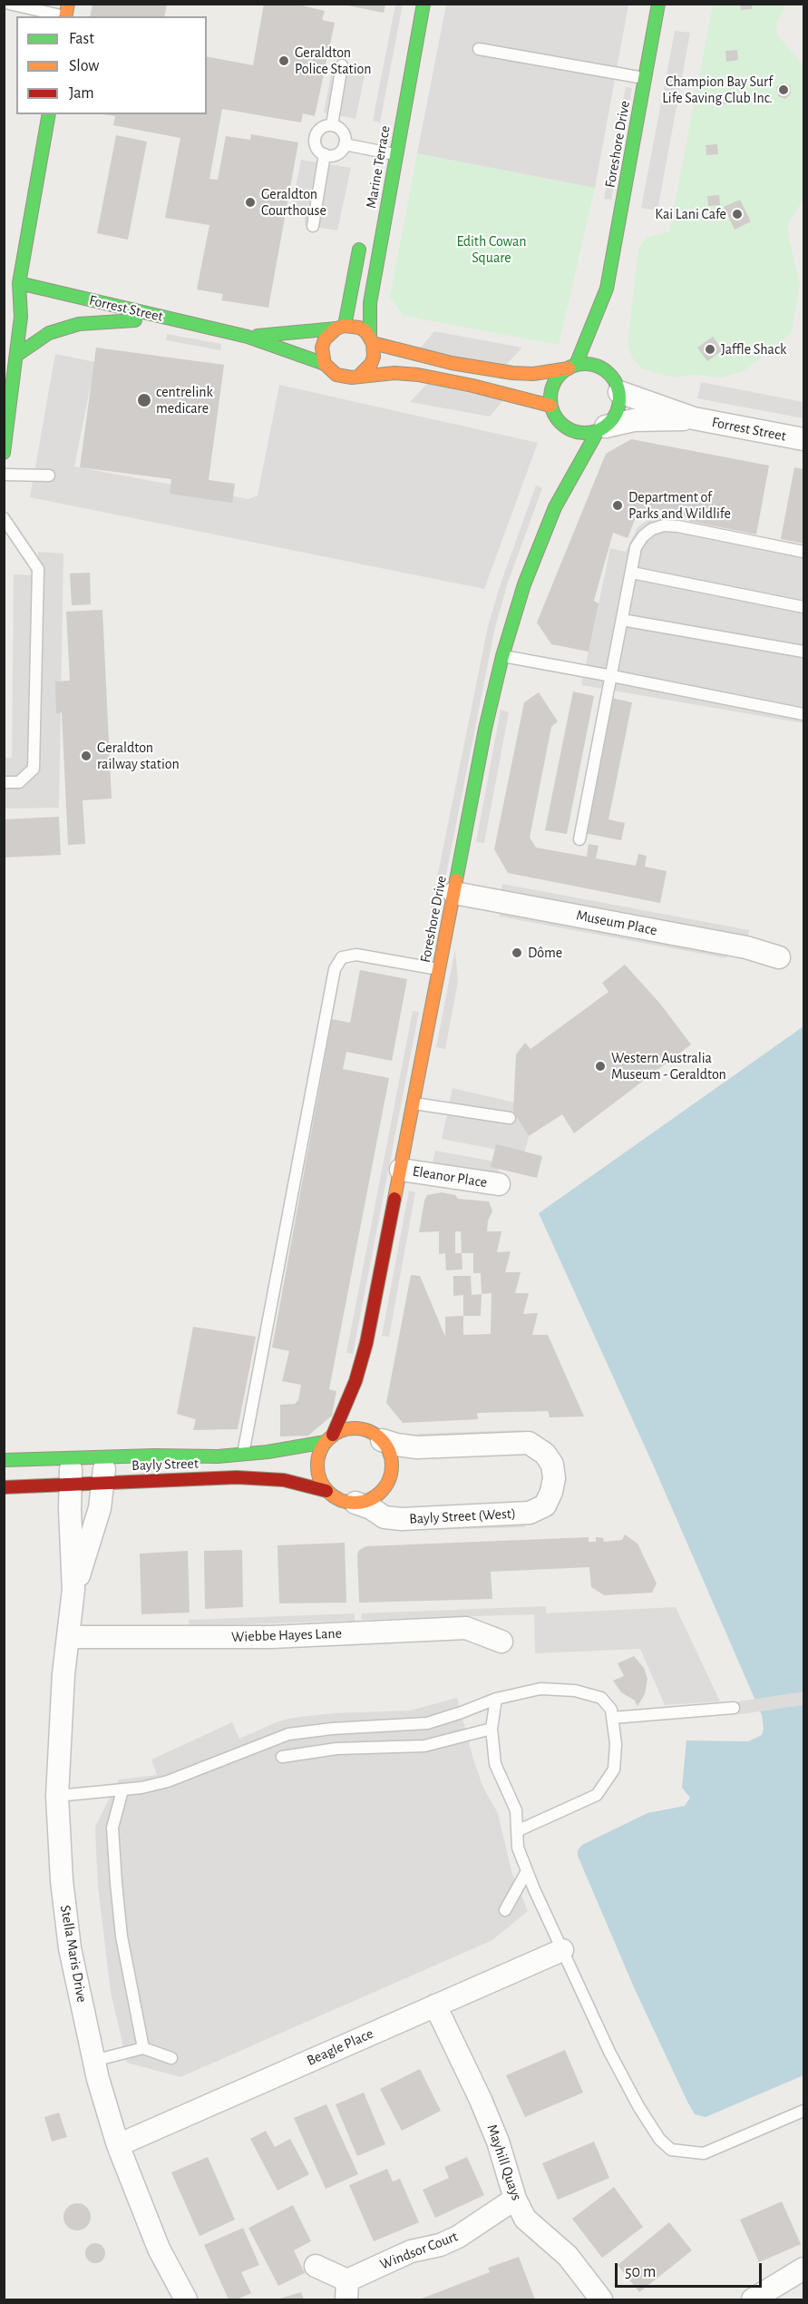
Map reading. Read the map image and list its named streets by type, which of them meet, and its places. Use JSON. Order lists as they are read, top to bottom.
{
  "streets": {
    "street": [
      "Foreshore Drive",
      "Marine Terrace",
      "Forrest Street",
      "Museum Place",
      "Eleanor Place",
      "Bayly Street",
      "Bayly Street (West)",
      "Wiebbe Hayes Lane",
      "Stella Maris Drive",
      "Beagle Place",
      "Mayhill Quays",
      "Windsor Court"
    ]
  },
  "crossings": [
    ["Foreshore Drive", "Forrest Street"],
    ["Foreshore Drive", "Museum Place"],
    ["Foreshore Drive", "Eleanor Place"],
    ["Foreshore Drive", "Bayly Street"],
    ["Foreshore Drive", "Bayly Street (West)"],
    ["Marine Terrace", "Forrest Street"],
    ["Bayly Street", "Bayly Street (West)"],
    ["Bayly Street", "Stella Maris Drive"],
    ["Wiebbe Hayes Lane", "Stella Maris Drive"],
    ["Stella Maris Drive", "Beagle Place"],
    ["Beagle Place", "Mayhill Quays"],
    ["Mayhill Quays", "Windsor Court"]
  ],
  "parks": ["Edith Cowan Square"],
  "places": [
    "Geraldton Police Station",
    "Champion Bay Surf Life Saving Club Inc.",
    "Geraldton Courthouse",
    "Kai Lani Cafe",
    "Jaffle Shack",
    "centrelink medicare",
    "Department of Parks and Wildlife",
    "Geraldton railway station",
    "Dôme",
    "Western Australia Museum - Geraldton"
  ],
  "legend": ["Fast", "Slow", "Jam"],
  "scale_bar": "50 m"
}
